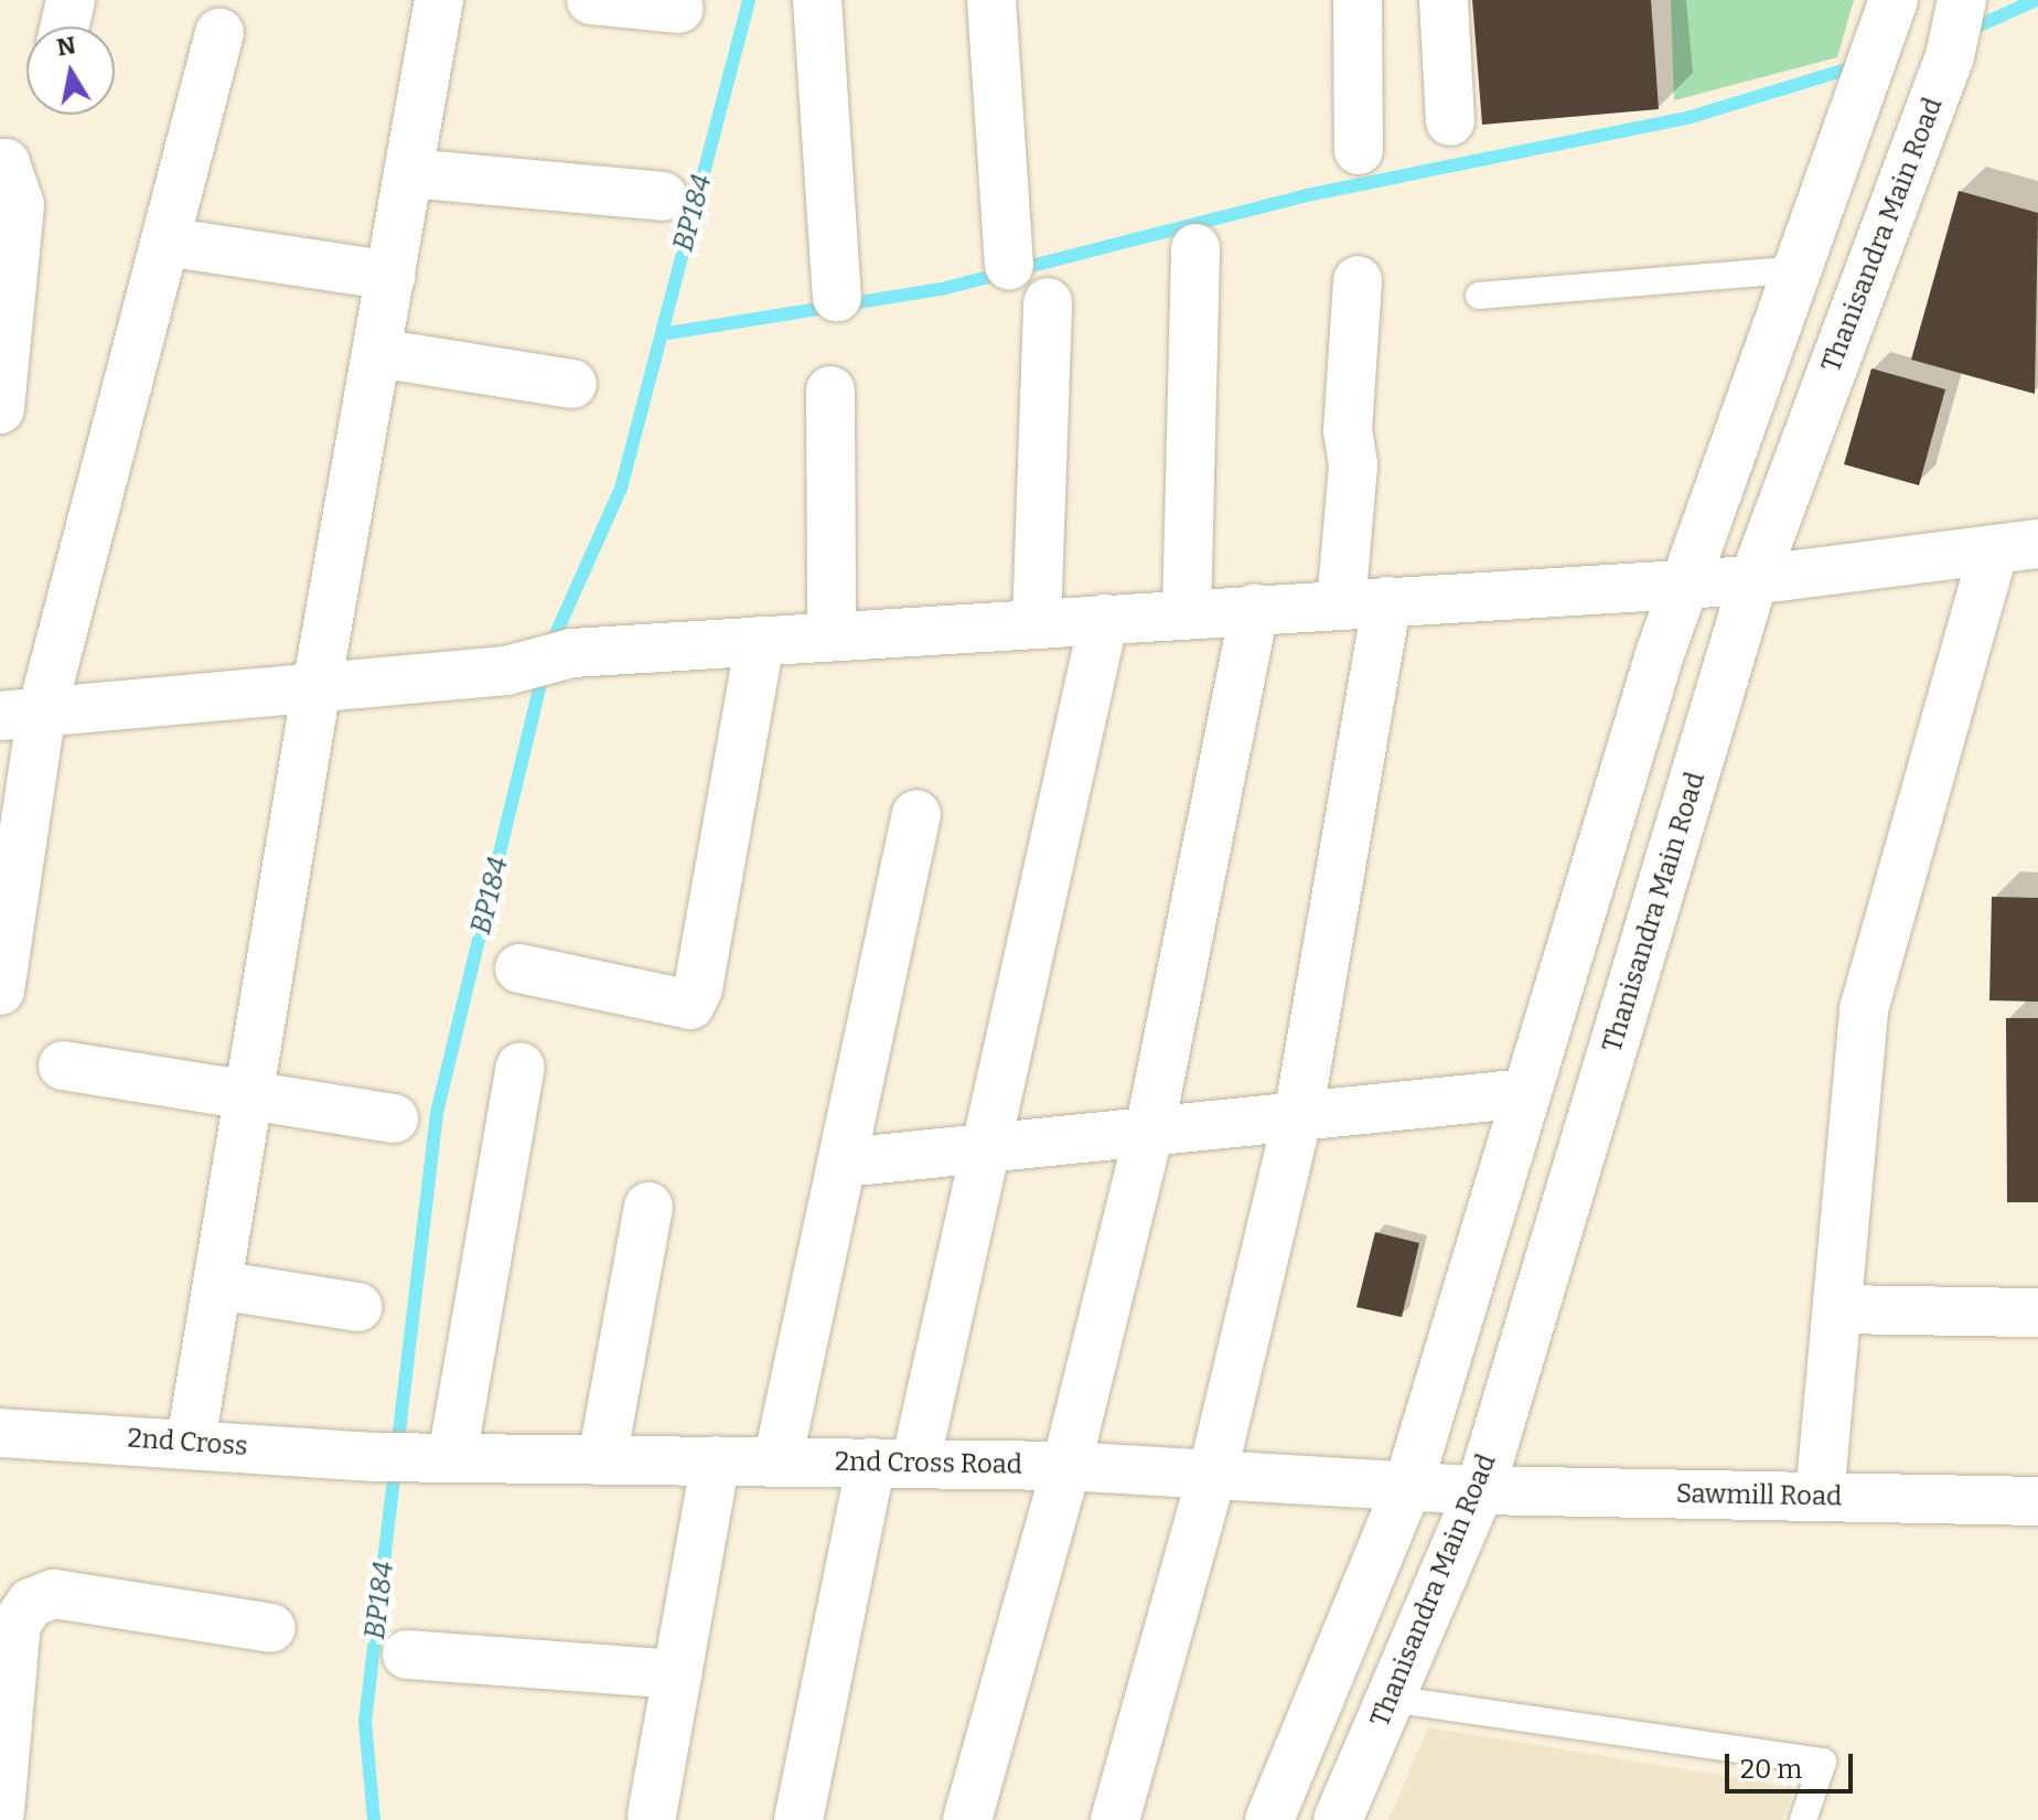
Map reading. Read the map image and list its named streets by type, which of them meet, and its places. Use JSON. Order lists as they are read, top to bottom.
{
  "streets": {
    "street": [
      "Thanisandra Main Road",
      "2nd Cross",
      "2nd Cross Road",
      "Sawmill Road"
    ]
  },
  "crossings": [
    ["Thanisandra Main Road", "2nd Cross Road"],
    ["Thanisandra Main Road", "Sawmill Road"],
    ["2nd Cross", "2nd Cross Road"],
    ["2nd Cross Road", "Sawmill Road"]
  ],
  "water": ["BP184"],
  "scale_bar": "20 m",
  "north": "top"
}
